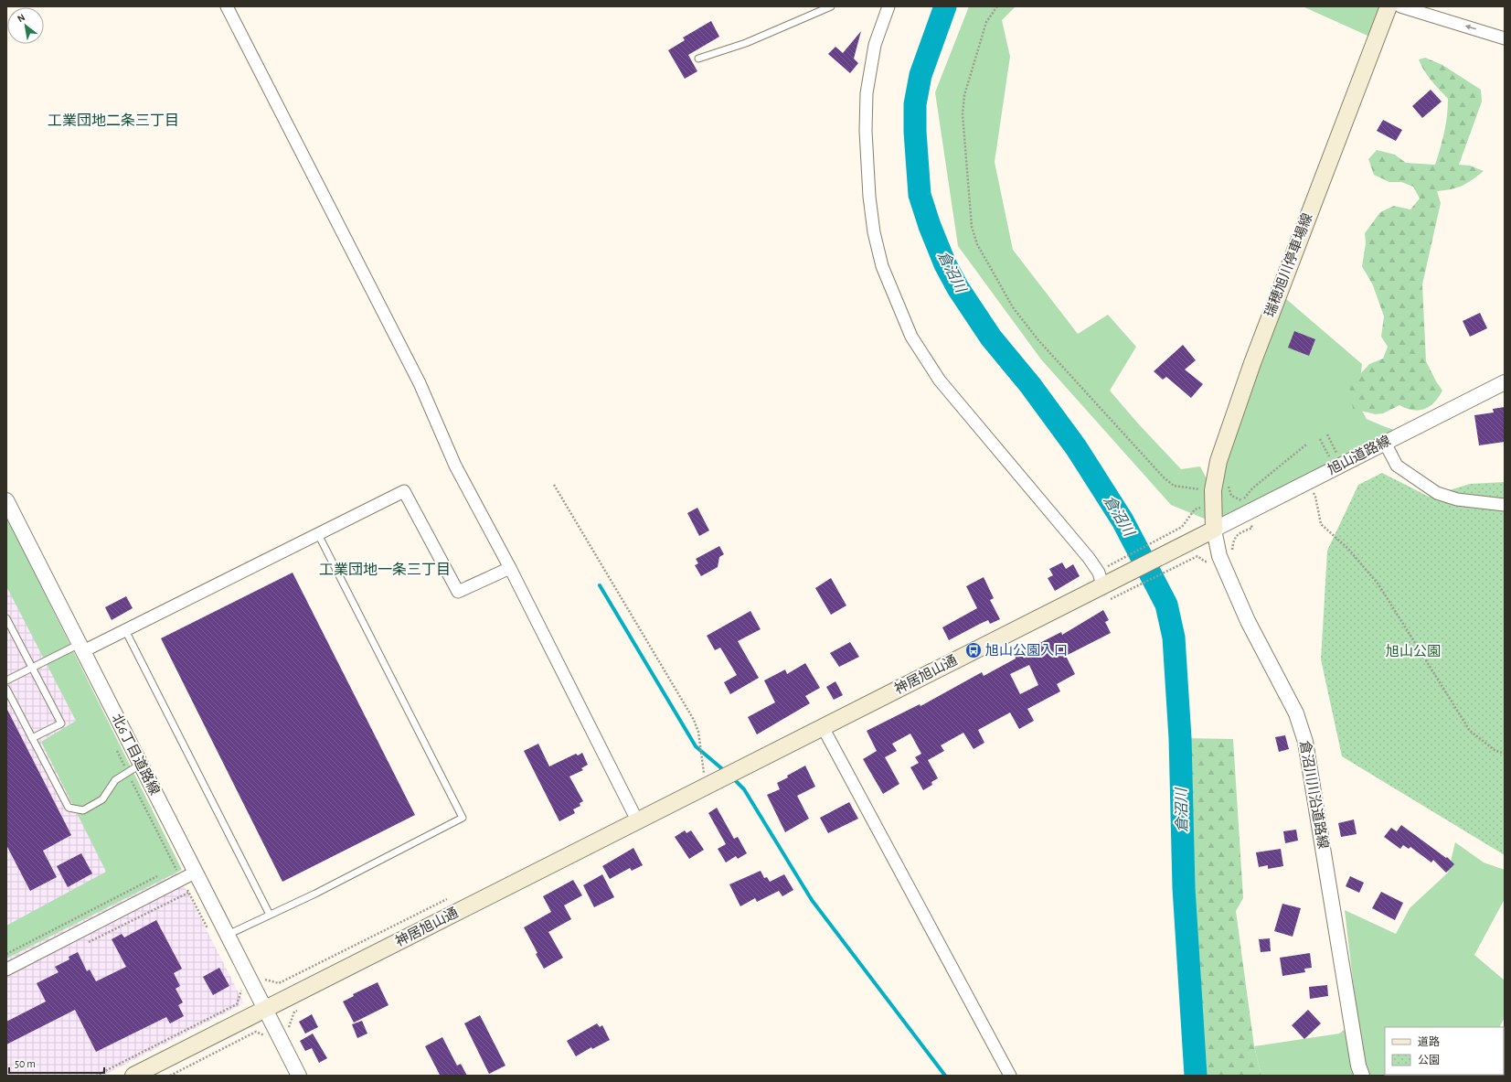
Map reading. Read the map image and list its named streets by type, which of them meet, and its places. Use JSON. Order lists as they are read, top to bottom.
{
  "streets": {
    "main road": ["瑞穂旭川停車場線", "神居旭山通"],
    "street": ["旭山道路線", "北6丁目道路線", "倉沼川川沿道路線"]
  },
  "crossings": [
    ["瑞穂旭川停車場線", "旭山道路線"],
    ["瑞穂旭川停車場線", "神居旭山通"],
    ["瑞穂旭川停車場線", "倉沼川川沿道路線"],
    ["旭山道路線", "神居旭山通"],
    ["旭山道路線", "倉沼川川沿道路線"],
    ["神居旭山通", "北6丁目道路線"],
    ["神居旭山通", "倉沼川川沿道路線"]
  ],
  "districts": ["工業団地二条三丁目", "工業団地一条三丁目"],
  "water": ["倉沼川"],
  "parks": ["旭山公園"],
  "places": {
    "bus stop": ["旭山公園入口"]
  },
  "legend": ["道路", "公園"],
  "scale_bar": "50 m",
  "north": "top left"
}
